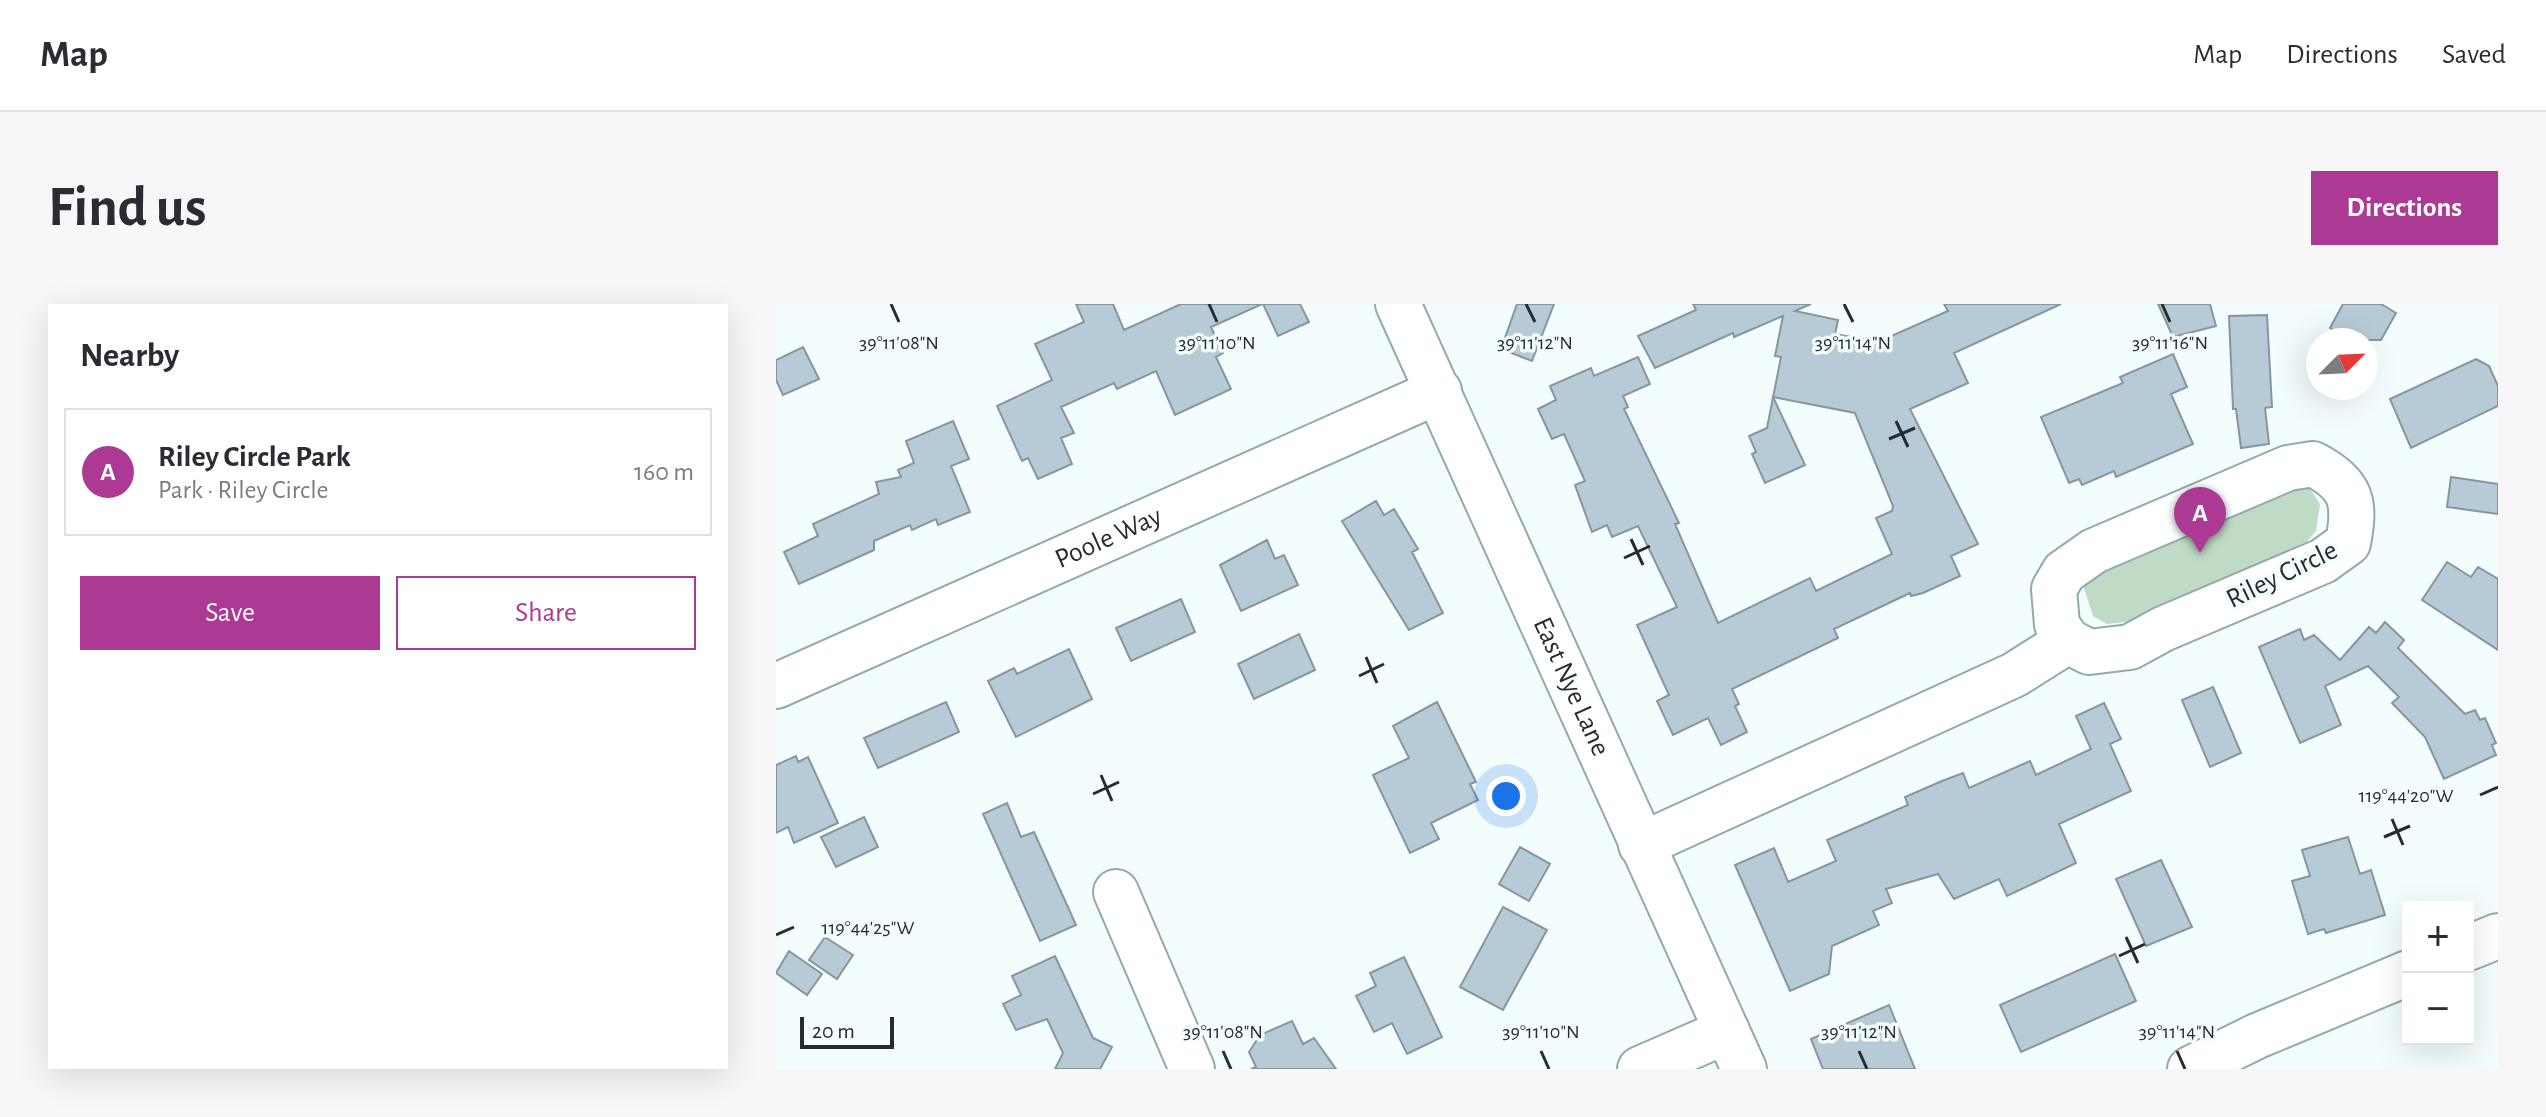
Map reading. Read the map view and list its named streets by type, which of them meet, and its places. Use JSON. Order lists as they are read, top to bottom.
{
  "streets": {
    "street": ["Poole Way", "Riley Circle", "East Nye Lane"]
  },
  "crossings": [
    ["Poole Way", "East Nye Lane"]
  ],
  "scale_bar": "20 m",
  "north": "top right",
  "page": {
    "header": "Map",
    "nav": ["Map", "Directions", "Saved"],
    "buttons": [
      "Directions",
      ["Save", "Share"]
    ],
    "title": "Find us",
    "heading": "Nearby",
    "list": [
      {
        "mark": "A",
        "name": "Riley Circle Park",
        "note": "Park · Riley Circle",
        "value": "160 m"
      }
    ],
    "pins": "A",
    "map_buttons": ["+", "−"],
    "scale": "20 m"
  },
  "coordinates": [
    "39°11'08\"N",
    "39°11'12\"N",
    "39°11'10\"N",
    "39°11'14\"N",
    "39°11'16\"N",
    "119°44'20\"W",
    "119°44'25\"W"
  ]
}
